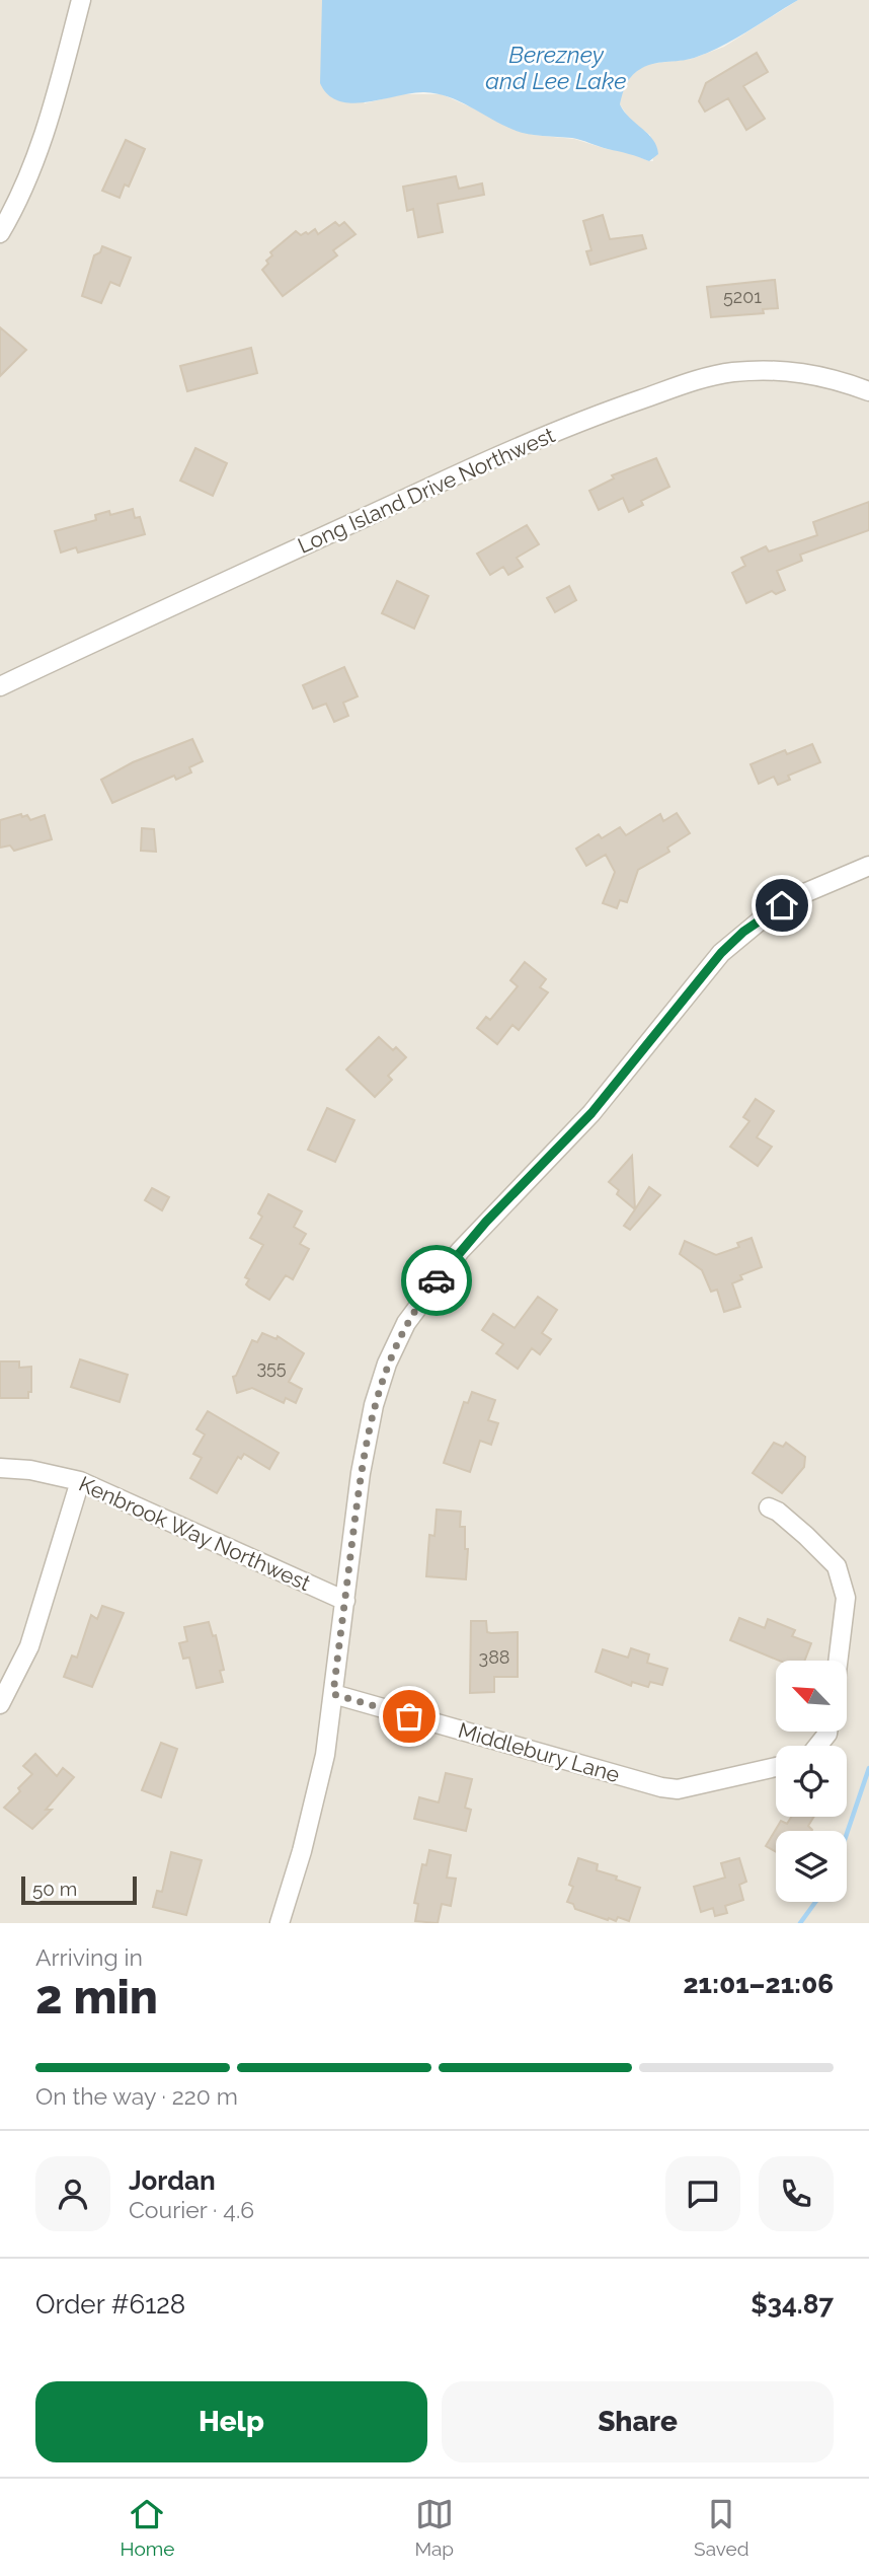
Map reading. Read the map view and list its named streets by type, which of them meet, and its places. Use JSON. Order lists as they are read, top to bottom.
{
  "streets": {
    "street": ["Long Island Drive Northwest", "Kenbrook Way Northwest", "Middlebury Lane"]
  },
  "water": ["Berezney and Lee Lake"],
  "house_numbers": ["5201", "355", "388"],
  "scale_bar": "50 m",
  "north": "top left",
  "page": {
    "scale": "50 m",
    "heading": ["2 min", "Arriving in", "21:01–21:06"],
    "panel": [
      "Jordan",
      "Courier · 4.6",
      "Order #6128",
      "$34.87"
    ],
    "bar": "On the way · 220 m",
    "buttons": ["Help", "Share"],
    "tabs": ["Home", "Map", "Saved"]
  }
}
